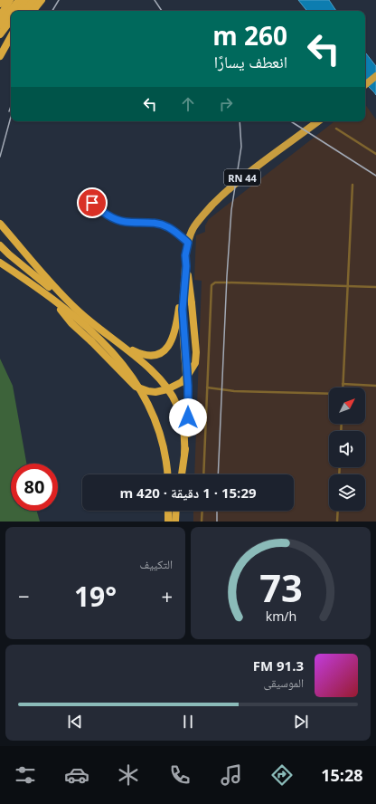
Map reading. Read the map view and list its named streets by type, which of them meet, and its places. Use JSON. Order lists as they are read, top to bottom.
{
  "streets": {
    "highway": ["RN 44"]
  },
  "north": "top right",
  "page": {
    "turn": ["260 m", "انعطف يسارًا"],
    "limit": "80",
    "trip": "15:29 · 1 دقيقة · 420 m",
    "tile": "التكييف",
    "heat": ["−", "19°", "+"],
    "song": ["91.3 FM", "الموسيقى"],
    "tabs": "15:28",
    "gauge": ["73", "km/h"]
  }
}
